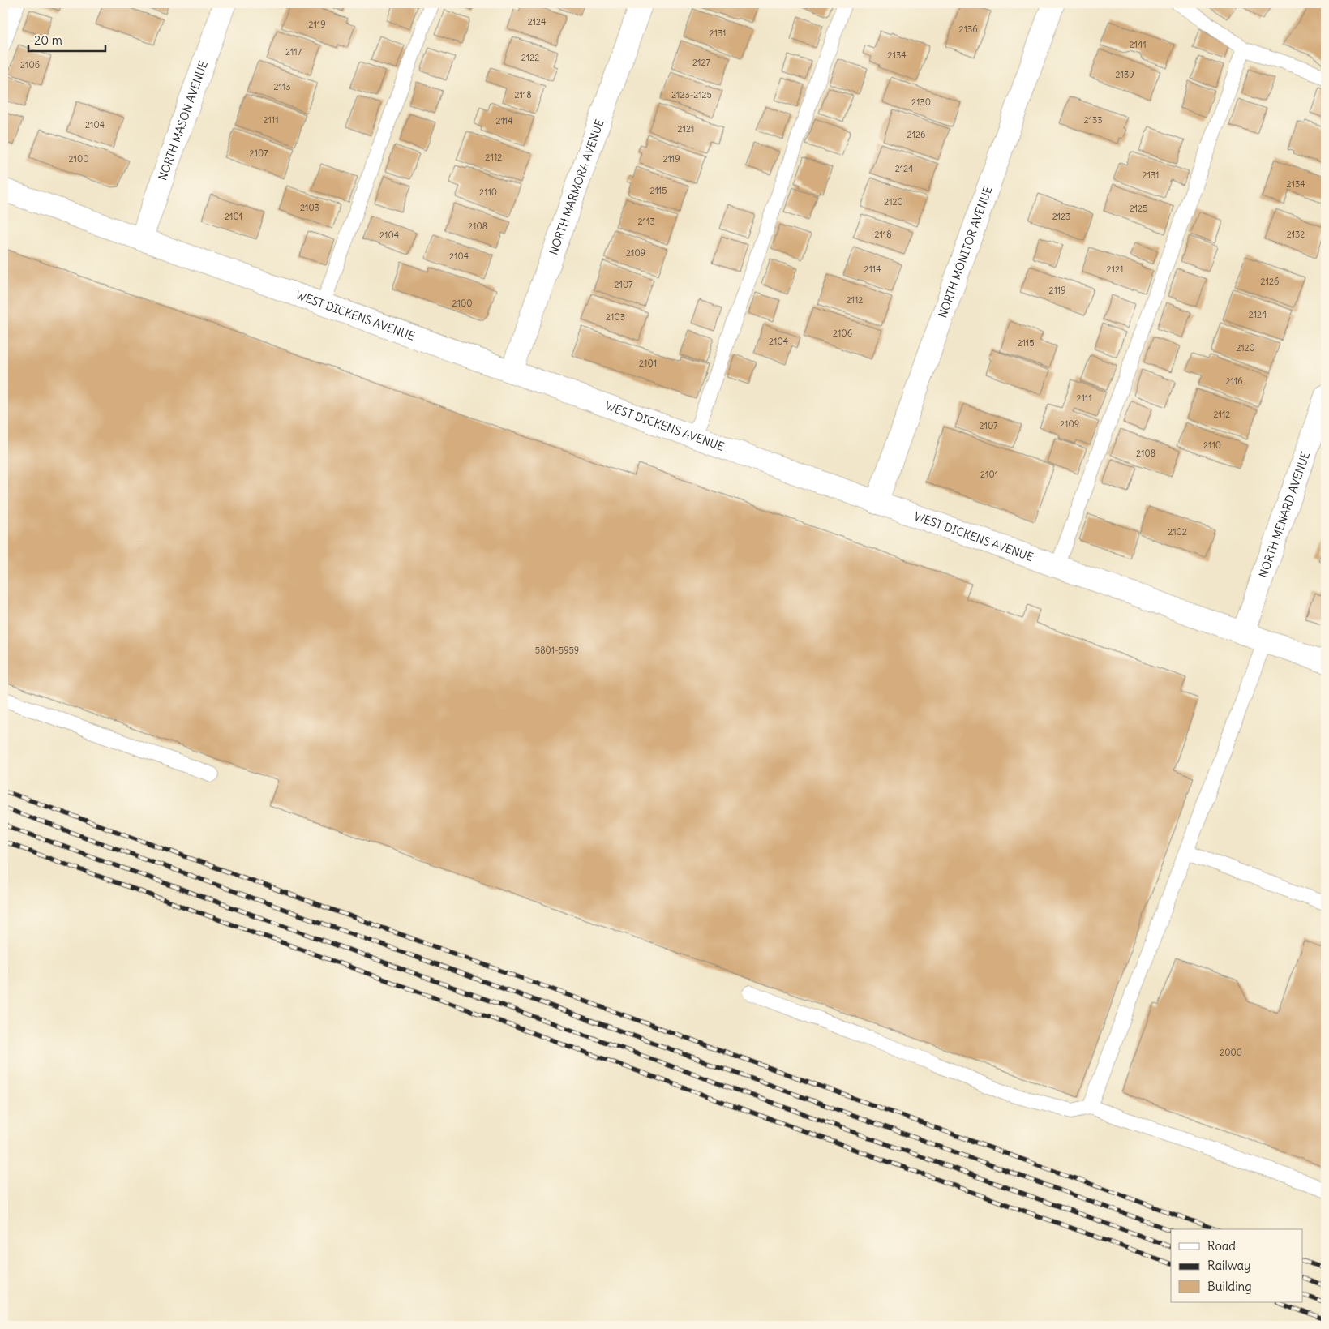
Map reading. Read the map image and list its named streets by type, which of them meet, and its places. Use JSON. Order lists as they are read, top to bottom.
{
  "streets": {
    "street": [
      "NORTH MASON AVENUE",
      "NORTH MARMORA AVENUE",
      "NORTH MONITOR AVENUE",
      "WEST DICKENS AVENUE",
      "NORTH MENARD AVENUE"
    ]
  },
  "crossings": [
    ["NORTH MASON AVENUE", "WEST DICKENS AVENUE"],
    ["NORTH MARMORA AVENUE", "WEST DICKENS AVENUE"],
    ["NORTH MONITOR AVENUE", "WEST DICKENS AVENUE"],
    ["WEST DICKENS AVENUE", "NORTH MENARD AVENUE"]
  ],
  "house_numbers": [
    "2124",
    "2119",
    "2136",
    "2131",
    "2141",
    "2117",
    "2134",
    "2122",
    "2127",
    "2106",
    "2139",
    "2113",
    "2118",
    "2123-2125",
    "2130",
    "2111",
    "2133",
    "2114",
    "2104",
    "2121",
    "2126",
    "2107",
    "2112",
    "2100",
    "2119",
    "2124",
    "2131",
    "2134",
    "2115",
    "2110",
    "2120",
    "2103",
    "2125",
    "2101",
    "2123",
    "2113",
    "2108",
    "2118",
    "2132",
    "2104",
    "2109",
    "2104",
    "2114",
    "2121",
    "2126",
    "2107",
    "2119",
    "2112",
    "2100",
    "2124",
    "2103",
    "2106",
    "2104",
    "2115",
    "2120",
    "2101",
    "2116",
    "2111",
    "2112",
    "2109",
    "2107",
    "2110",
    "2108",
    "2101",
    "2102",
    "5801-5959",
    "2000"
  ],
  "legend": ["Road", "Railway", "Building"],
  "scale_bar": "20 m"
}
